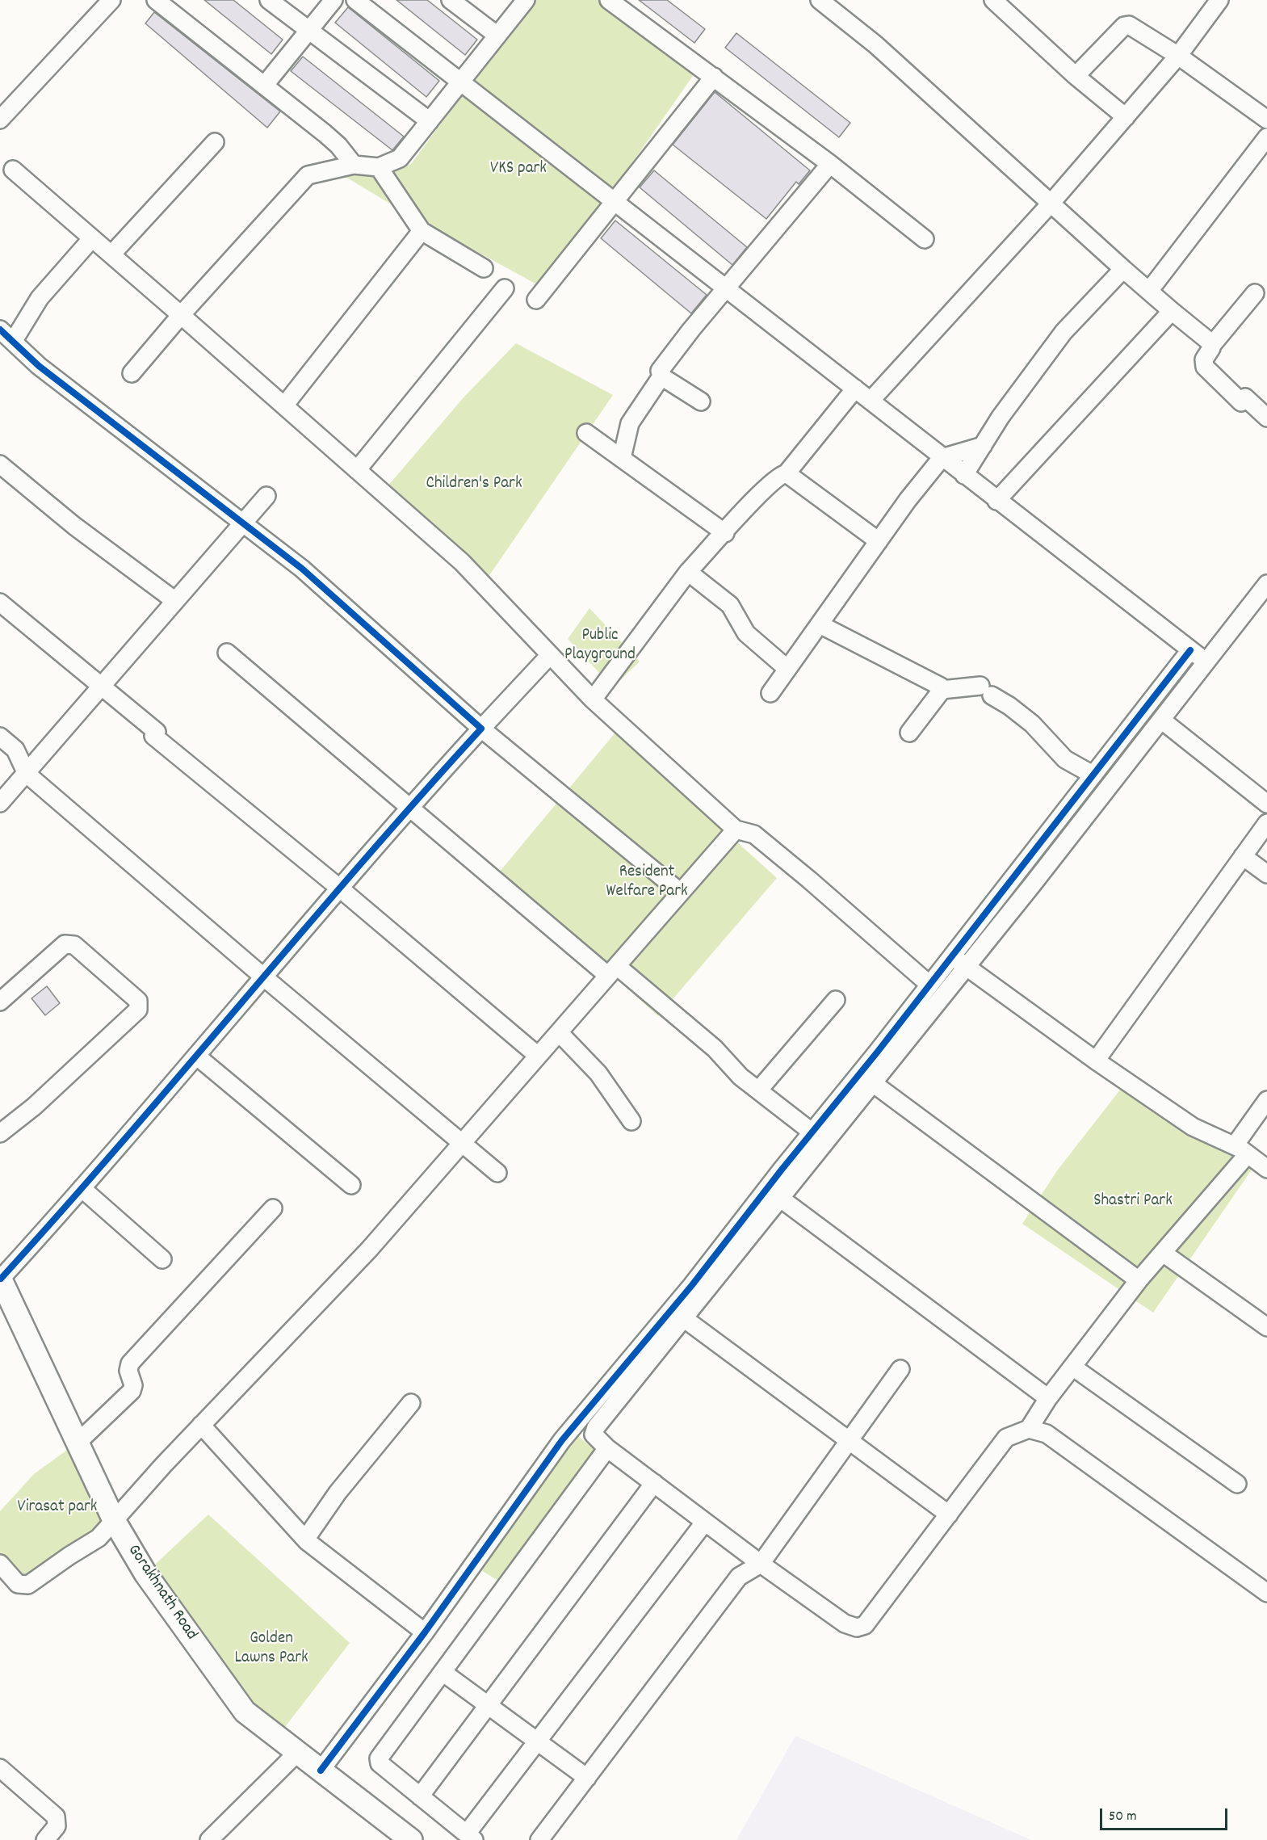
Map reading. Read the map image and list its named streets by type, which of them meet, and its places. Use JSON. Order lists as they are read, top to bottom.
{
  "streets": {
    "main road": ["Gorakhnath Road"]
  },
  "parks": [
    "VKS park",
    "Children's Park",
    "Public Playground",
    "Resident Welfare Park",
    "Shastri Park",
    "Virasat park",
    "Golden Lawns Park"
  ],
  "scale_bar": "50 m"
}
